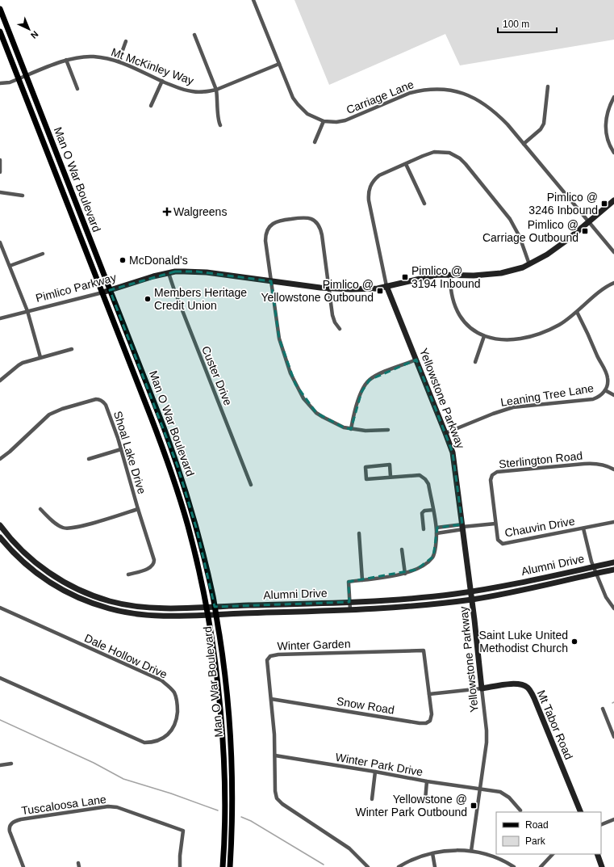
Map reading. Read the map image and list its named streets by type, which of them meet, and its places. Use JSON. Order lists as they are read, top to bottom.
{
  "streets": {
    "main road": ["Man O War Boulevard"],
    "street": [
      "Mt McKinley Way",
      "Carriage Lane",
      "Pimlico Parkway",
      "Custer Drive",
      "Leaning Tree Lane",
      "Yellowstone Parkway",
      "Shoal Lake Drive",
      "Sterlington Road",
      "Chauvin Drive",
      "Alumni Drive",
      "Winter Garden",
      "Dale Hollow Drive",
      "Snow Road",
      "Mt Tabor Road",
      "Winter Park Drive",
      "Tuscaloosa Lane"
    ]
  },
  "crossings": [
    ["Mt McKinley Way", "Carriage Lane"],
    ["Mt McKinley Way", "Man O War Boulevard"],
    ["Carriage Lane", "Pimlico Parkway"],
    ["Man O War Boulevard", "Pimlico Parkway"],
    ["Man O War Boulevard", "Alumni Drive"],
    ["Pimlico Parkway", "Custer Drive"],
    ["Pimlico Parkway", "Yellowstone Parkway"],
    ["Leaning Tree Lane", "Yellowstone Parkway"],
    ["Yellowstone Parkway", "Alumni Drive"],
    ["Yellowstone Parkway", "Mt Tabor Road"],
    ["Yellowstone Parkway", "Winter Park Drive"],
    ["Sterlington Road", "Chauvin Drive"],
    ["Chauvin Drive", "Alumni Drive"],
    ["Winter Garden", "Snow Road"],
    ["Winter Garden", "Winter Park Drive"]
  ],
  "places": {
    "transit": [
      "Pimlico @ 3246 Inbound",
      "Pimlico @ Carriage Outbound",
      "Pimlico @ 3194 Inbound",
      "Pimlico @ Yellowstone Outbound",
      "Yellowstone @ Winter Park Outbound"
    ],
    "health": ["Walgreens"],
    "other": ["McDonald's", "Members Heritage Credit Union", "Saint Luke United Methodist Church"]
  },
  "legend": ["Road", "Park"],
  "scale_bar": "100 m",
  "north": "bottom right"
}
